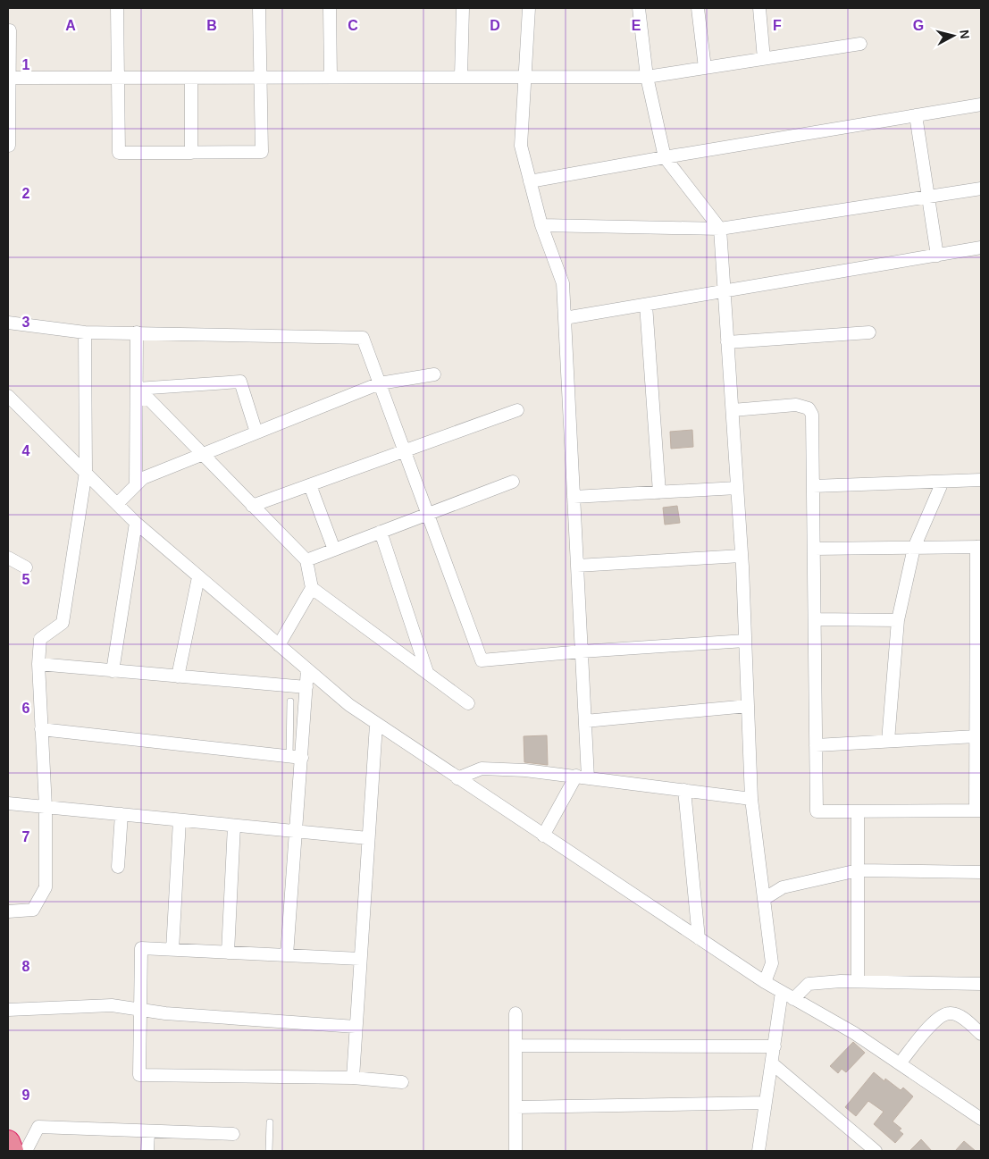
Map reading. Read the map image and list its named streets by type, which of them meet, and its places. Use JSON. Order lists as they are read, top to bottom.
{
  "north": "right",
  "grid": {
    "columns": [
      "A",
      "B",
      "C",
      "D",
      "E",
      "F",
      "G"
    ],
    "rows": [
      "1",
      "2",
      "3",
      "4",
      "5",
      "6",
      "7",
      "8",
      "9"
    ]
  }
}
